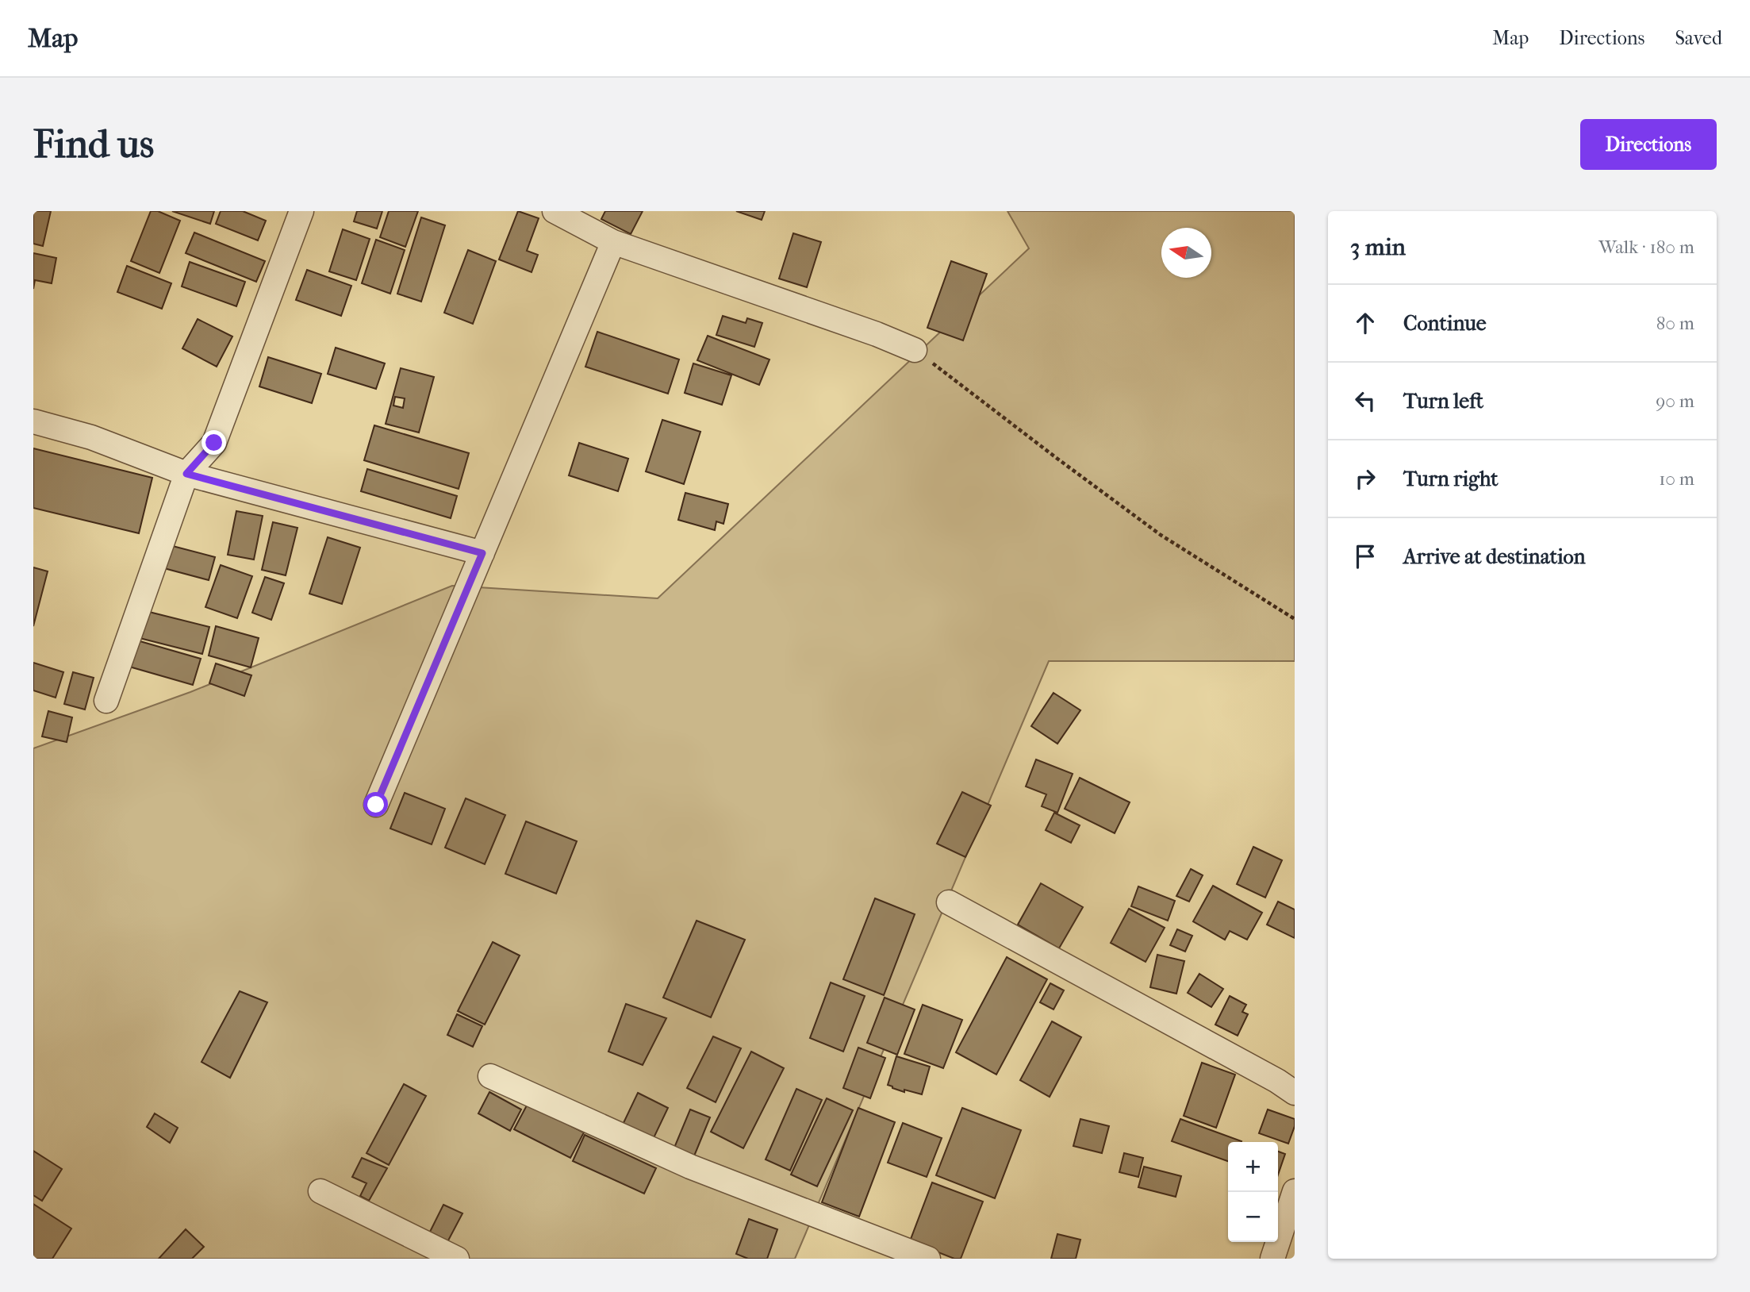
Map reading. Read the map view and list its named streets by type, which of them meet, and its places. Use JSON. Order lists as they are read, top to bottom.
{
  "north": "left",
  "page": {
    "header": "Map",
    "nav": ["Map", "Directions", "Saved"],
    "buttons": "Directions",
    "title": "Find us",
    "heading": ["3 min", "Walk · 180 m"],
    "list": [
      ["Continue", "80 m"],
      ["Turn left", "90 m"],
      ["Turn right", "10 m"],
      "Arrive at destination"
    ],
    "map_buttons": ["+", "−"]
  }
}
